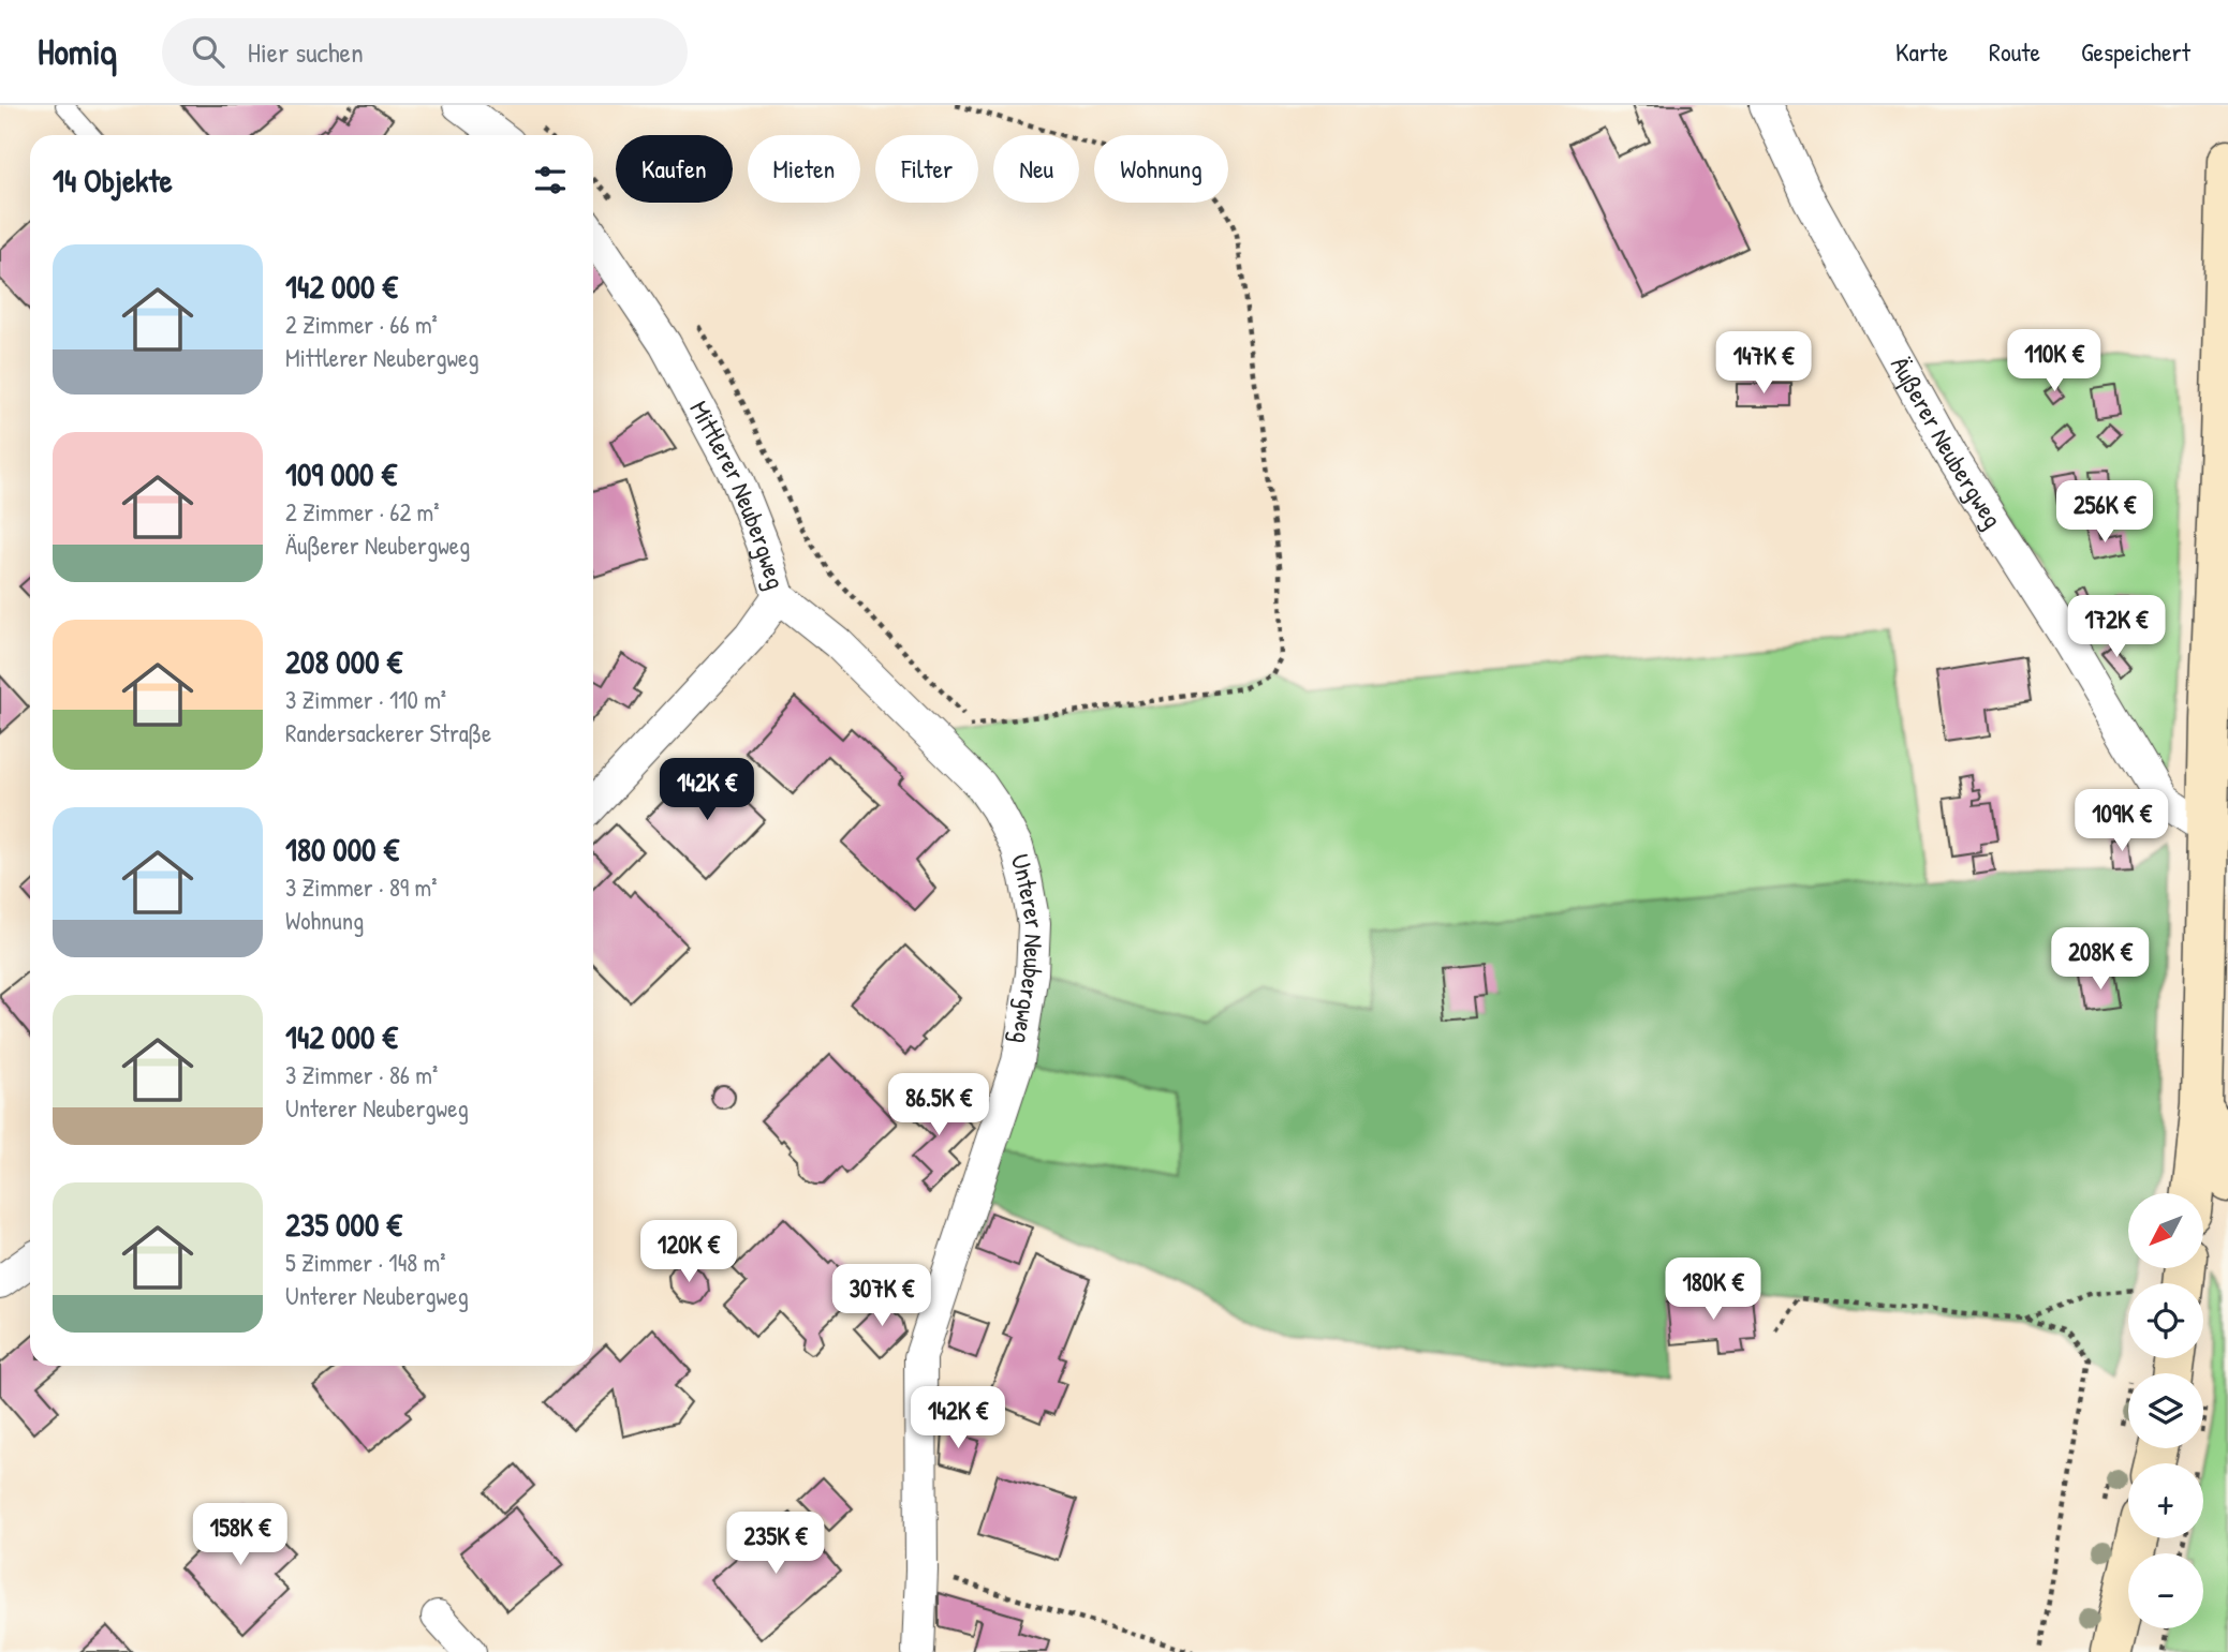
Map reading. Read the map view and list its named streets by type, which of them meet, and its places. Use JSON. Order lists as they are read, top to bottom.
{
  "streets": {
    "street": ["Äußerer Neubergweg", "Mittlerer Neubergweg", "Unterer Neubergweg"]
  },
  "crossings": [
    ["Mittlerer Neubergweg", "Unterer Neubergweg"]
  ],
  "north": "bottom left",
  "page": {
    "header": "Homiq",
    "search": "Hier suchen",
    "nav": ["Karte", "Route", "Gespeichert"],
    "chip": [
      "Kaufen",
      "Mieten",
      "Filter",
      "Neu",
      "Wohnung"
    ],
    "heading": "14 Objekte",
    "list": [
      {
        "name": "142 000 €",
        "note": "2 Zimmer · 66 m² · Mittlerer Neubergweg"
      },
      {
        "name": "109 000 €",
        "note": "2 Zimmer · 62 m² · Äußerer Neubergweg"
      },
      {
        "name": "208 000 €",
        "note": "3 Zimmer · 110 m² · Randersackerer Straße"
      },
      {
        "name": "180 000 €",
        "note": "3 Zimmer · 89 m² · Wohnung"
      },
      {
        "name": "142 000 €",
        "note": "3 Zimmer · 86 m² · Unterer Neubergweg"
      },
      {
        "name": "235 000 €",
        "note": "5 Zimmer · 148 m² · Unterer Neubergweg"
      }
    ],
    "price": [
      "110K €",
      "147K €",
      "256K €",
      "172K €",
      "142K €",
      "109K €",
      "208K €",
      "86.5K €",
      "120K €",
      "180K €",
      "307K €",
      "142K €",
      "158K €",
      "235K €"
    ],
    "map_buttons": ["+", "−"]
  }
}
